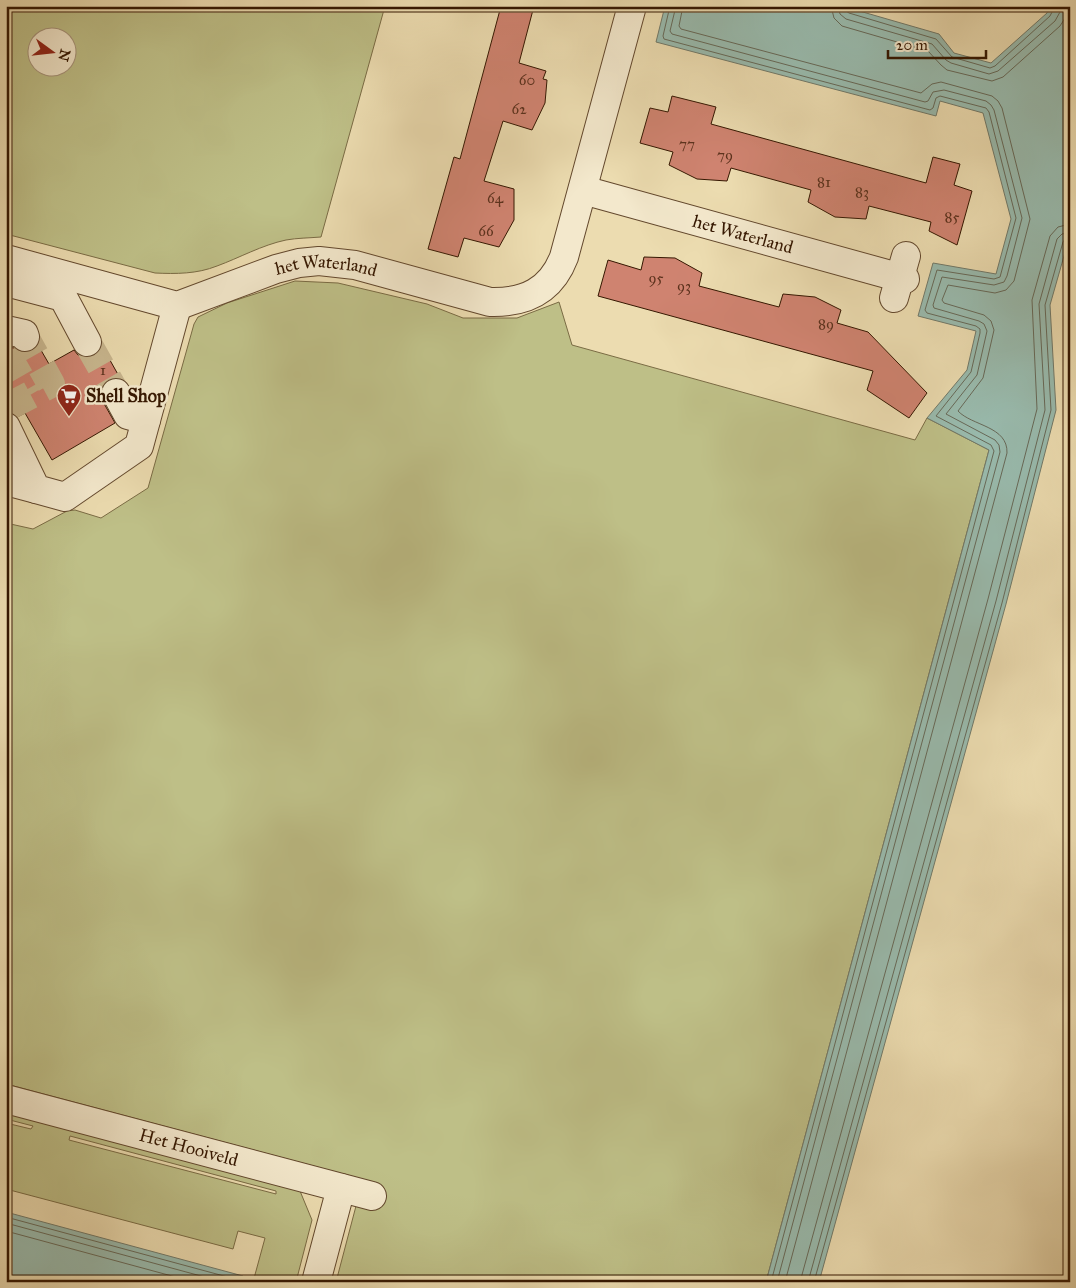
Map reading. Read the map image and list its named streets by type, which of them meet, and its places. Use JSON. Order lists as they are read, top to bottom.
{
  "streets": {
    "street": ["het Waterland", "Het Hooiveld"]
  },
  "places": {
    "supermarket": ["Shell Shop"]
  },
  "house_numbers": [
    "60",
    "62",
    "77",
    "79",
    "81",
    "83",
    "64",
    "85",
    "66",
    "95",
    "93",
    "89",
    "1"
  ],
  "scale_bar": "20 m",
  "north": "right"
}
